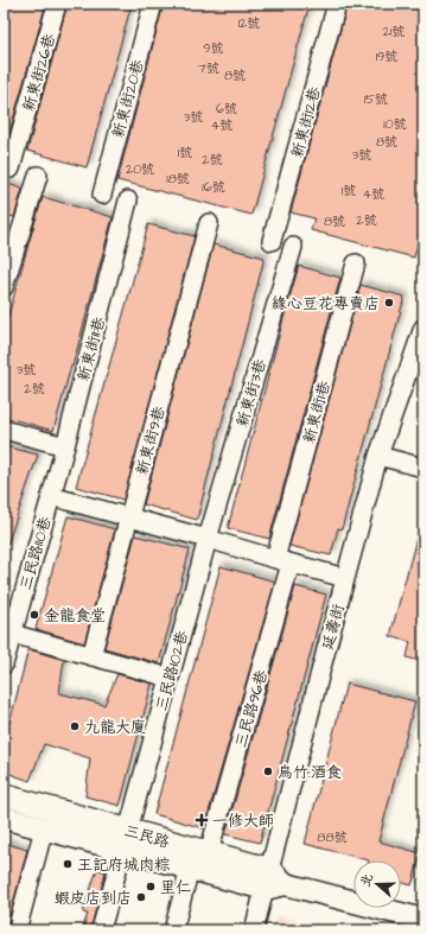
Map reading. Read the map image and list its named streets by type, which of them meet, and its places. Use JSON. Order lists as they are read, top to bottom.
{
  "streets": {
    "street": [
      "新東街26巷",
      "新東街20巷",
      "新東街12巷",
      "新東街11巷",
      "新東街3巷",
      "新東街1巷",
      "新東街9巷",
      "三民路110巷",
      "延壽街",
      "三民路102巷",
      "三民路96巷",
      "三民路"
    ]
  },
  "crossings": [
    ["新東街11巷", "三民路110巷"],
    ["新東街3巷", "三民路102巷"],
    ["新東街1巷", "三民路96巷"],
    ["延壽街", "三民路"],
    ["三民路102巷", "三民路"],
    ["三民路96巷", "三民路"]
  ],
  "places": {
    "other": [
      "緣心豆花專賣店",
      "金龍食堂",
      "九龍大廈",
      "鳥竹.酒食",
      "王記府城肉粽",
      "里仁",
      "蝦皮店到店"
    ],
    "health": ["一修大師"]
  },
  "house_numbers": [
    "12號",
    "21號",
    "9號",
    "19號",
    "7號",
    "8號",
    "15號",
    "6號",
    "3號",
    "10號",
    "4號",
    "8號",
    "1號",
    "3號",
    "2號",
    "20號",
    "18號",
    "16號",
    "1號",
    "4號",
    "2號",
    "8號",
    "3號",
    "2號",
    "88號"
  ],
  "north": "left"
}
